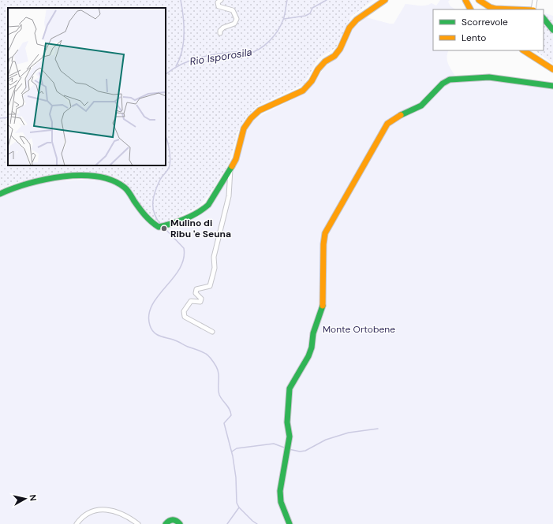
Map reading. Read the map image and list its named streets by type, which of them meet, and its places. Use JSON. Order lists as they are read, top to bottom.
{
  "water": ["Rio Isporosila"],
  "parks": ["Monte Ortobene"],
  "places": ["Mulino di Ribu 'e Seuna"],
  "legend": ["Scorrevole", "Lento"],
  "north": "right"
}
